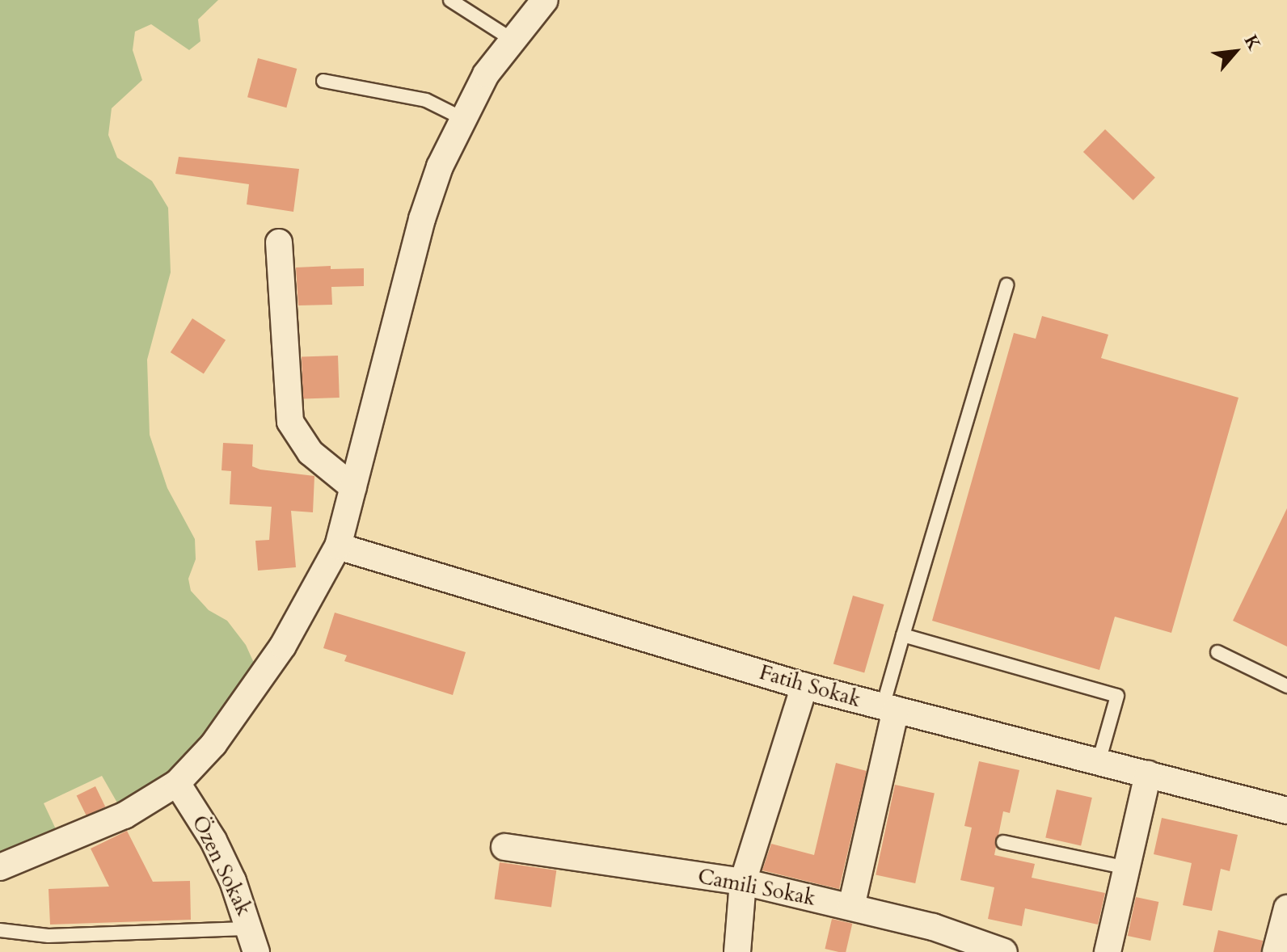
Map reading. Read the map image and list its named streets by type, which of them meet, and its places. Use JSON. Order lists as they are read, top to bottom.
{
  "streets": {
    "street": ["Fatih Sokak", "Özen Sokak", "Camili Sokak"]
  },
  "north": "top right"
}
